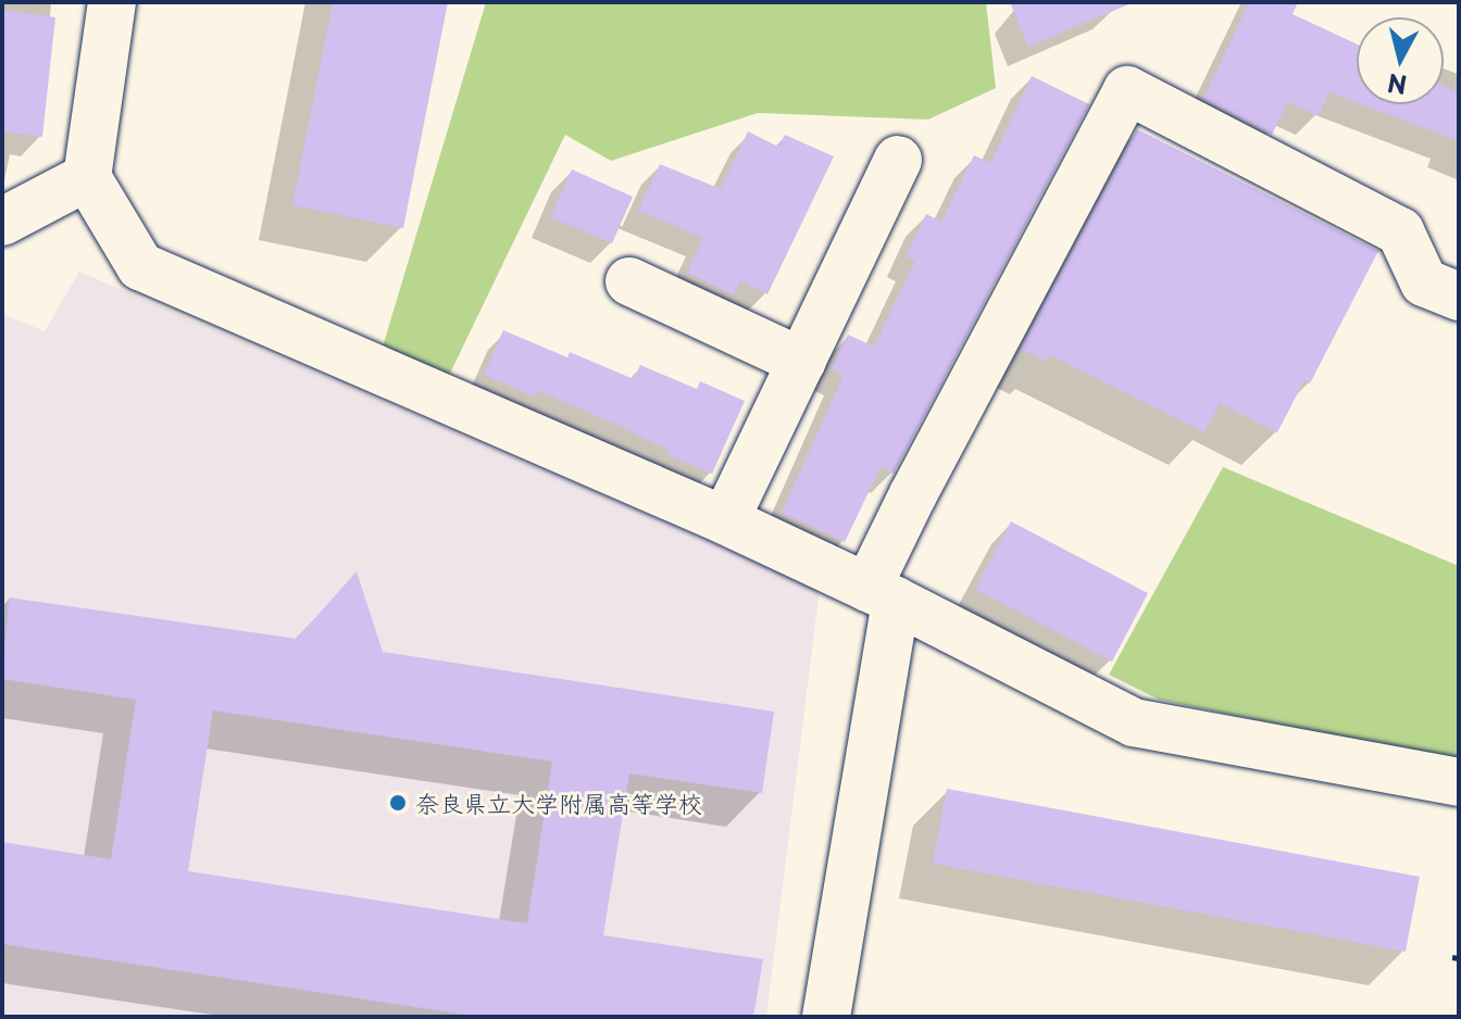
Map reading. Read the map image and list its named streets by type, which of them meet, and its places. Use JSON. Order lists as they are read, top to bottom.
{
  "places": ["奈良県立大学附属高等学校"],
  "north": "bottom"
}
